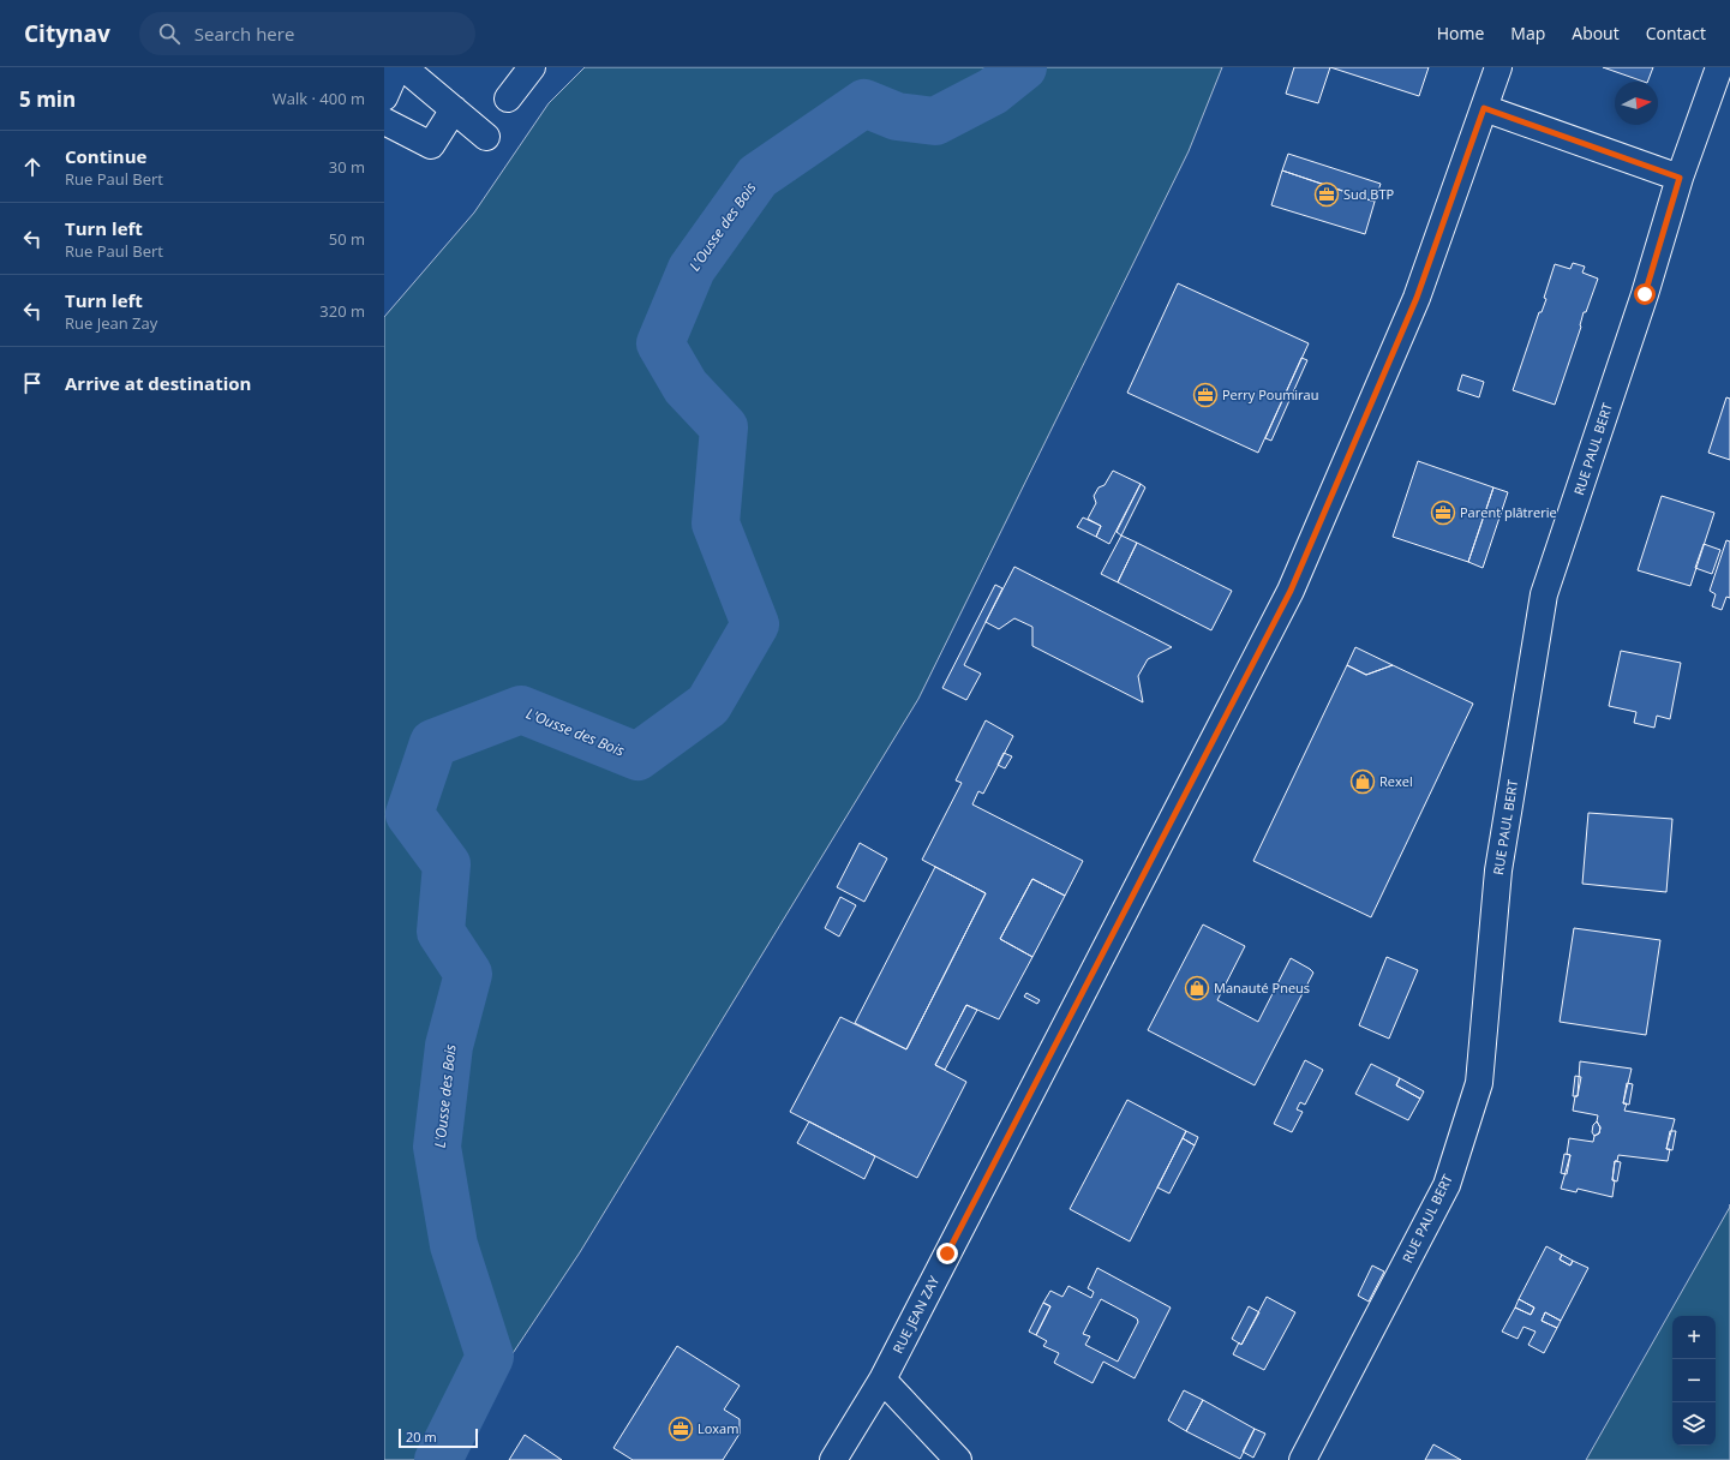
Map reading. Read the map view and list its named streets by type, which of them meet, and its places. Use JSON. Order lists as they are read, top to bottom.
{
  "streets": {
    "street": ["RUE PAUL BERT", "RUE JEAN ZAY"]
  },
  "water": ["L'Ousse des Bois"],
  "places": {
    "office": [
      "Sud BTP",
      "Perry Poumirau",
      "Parent plâtrerie",
      "Loxam"
    ],
    "shop": ["Rexel", "Manauté Pneus"]
  },
  "scale_bar": "20 m",
  "north": "right",
  "page": {
    "header": "Citynav",
    "search": "Search here",
    "nav": [
      "Home",
      "Map",
      "About",
      "Contact"
    ],
    "heading": ["5 min", "Walk · 400 m"],
    "list": [
      ["Continue", "Rue Paul Bert", "30 m"],
      ["Turn left", "Rue Paul Bert", "50 m"],
      ["Turn left", "Rue Jean Zay", "320 m"],
      "Arrive at destination"
    ],
    "map_buttons": ["+", "−"],
    "scale": "20 m"
  }
}
